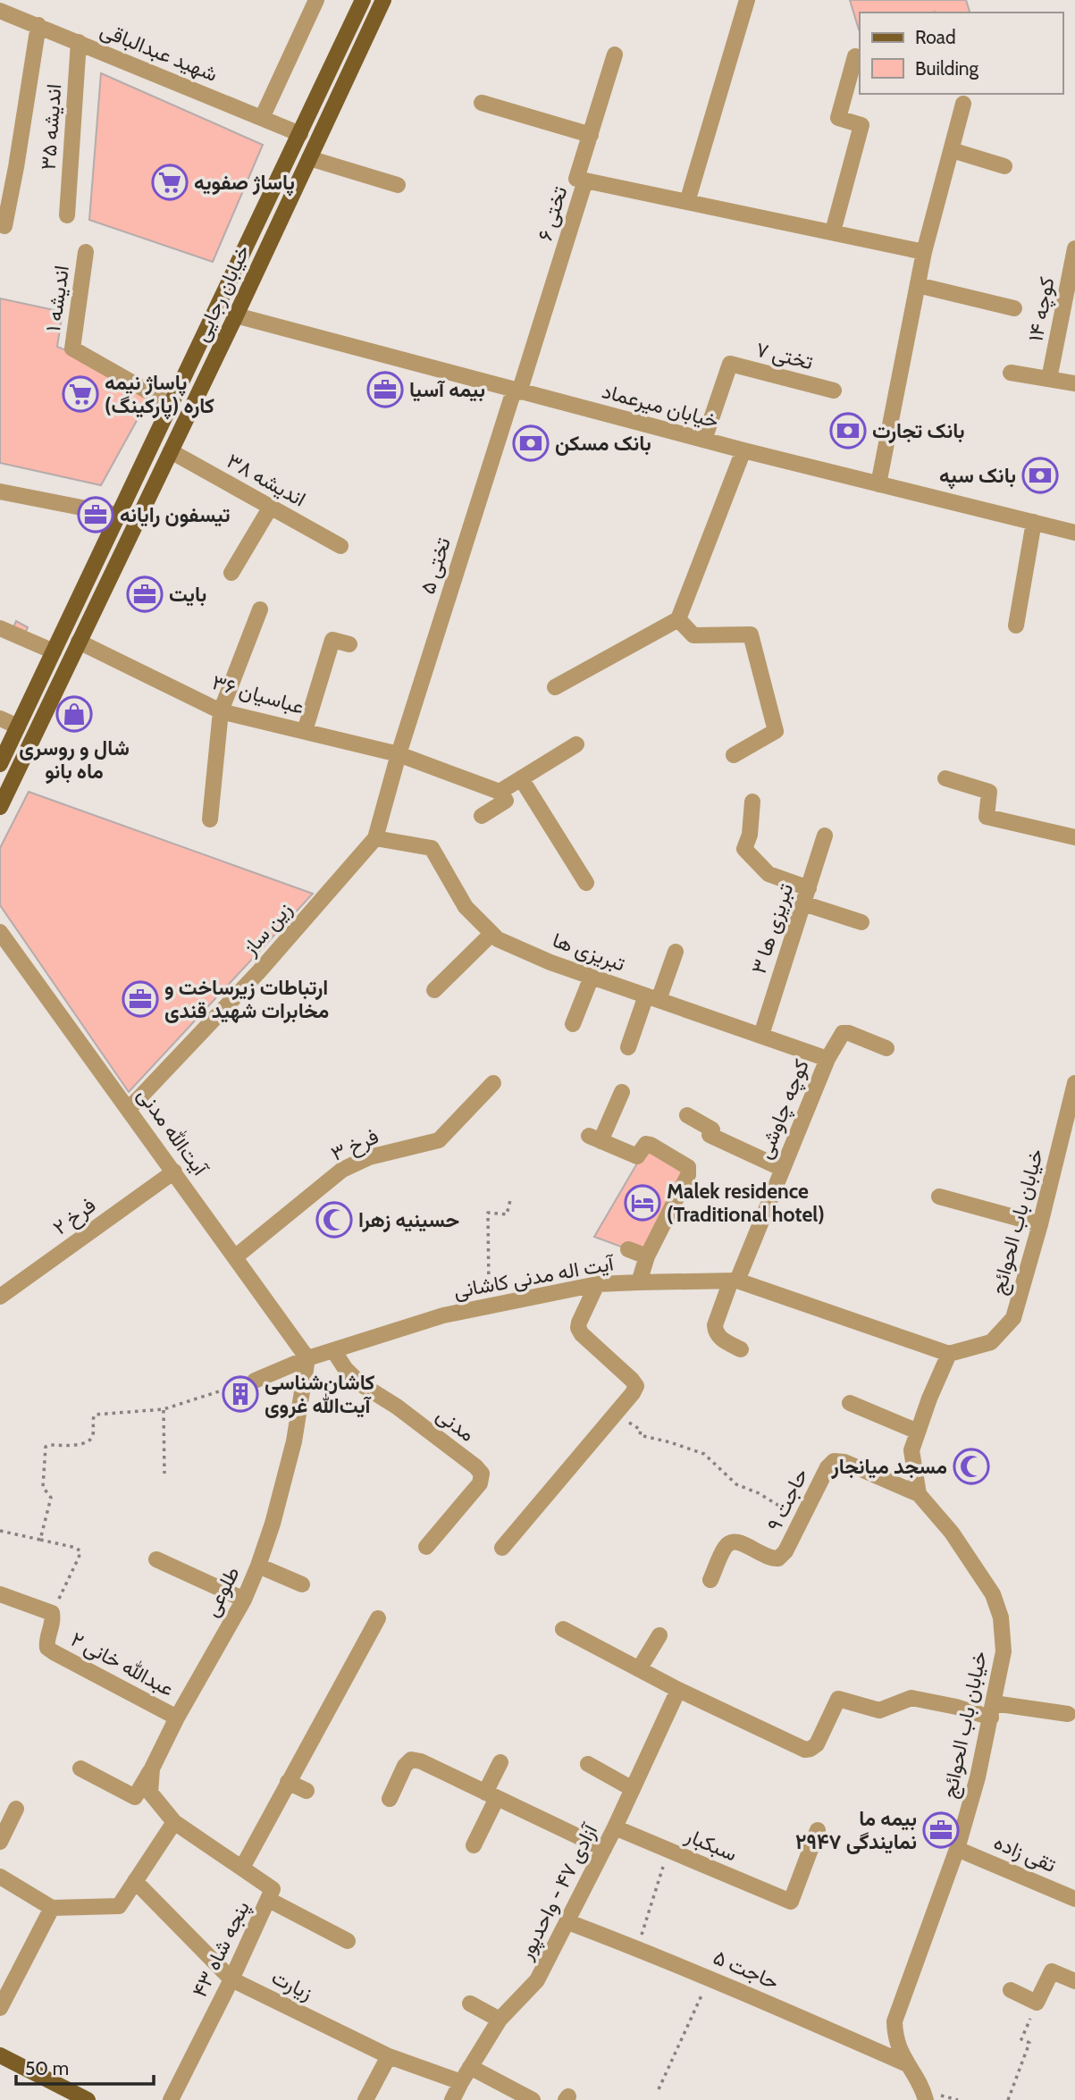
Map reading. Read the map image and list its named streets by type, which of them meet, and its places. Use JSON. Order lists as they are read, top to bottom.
{
  "streets": {
    "main road": ["خیابان رجایی"],
    "street": [
      "شهید عبدالباقی",
      "اندیشه ۳۵",
      "تختی ۶",
      "اندیشه ۱",
      "کوچه ۱۴",
      "تختی ۷",
      "خیابان میرعماد",
      "اندیشه ۳۸",
      "تختی ۵",
      "عباسیان ۳۶",
      "زین ساز",
      "تبریزی ها ۳",
      "تبریزی ها",
      "کوچه چاوشی",
      "آیت‌الله مدنی",
      "فرخ ۳",
      "فرخ ۲",
      "خیابان باب الحوائج",
      "آیت اله مدنی کاشانی",
      "مدنی",
      "حاجت ۹",
      "طلوعی",
      "عبدالله خانی ۲",
      "سبکبار",
      "تقی زاده",
      "آزادی ۴۷ - واحدپور",
      "پنجه شاه ۴۳",
      "حاجت ۵",
      "زیارت"
    ]
  },
  "crossings": [
    ["شهید عبدالباقی", "اندیشه ۳۵"],
    ["شهید عبدالباقی", "خیابان رجایی"],
    ["تختی ۶", "خیابان میرعماد"],
    ["تختی ۶", "تختی ۵"],
    ["خیابان رجایی", "اندیشه ۱"],
    ["خیابان رجایی", "خیابان میرعماد"],
    ["خیابان رجایی", "اندیشه ۳۸"],
    ["خیابان رجایی", "عباسیان ۳۶"],
    ["تختی ۷", "خیابان میرعماد"],
    ["خیابان میرعماد", "تختی ۵"],
    ["تختی ۵", "عباسیان ۳۶"],
    ["تختی ۵", "زین ساز"],
    ["عباسیان ۳۶", "زین ساز"],
    ["زین ساز", "تبریزی ها"],
    ["زین ساز", "آیت‌الله مدنی"],
    ["تبریزی ها ۳", "تبریزی ها"],
    ["تبریزی ها", "کوچه چاوشی"],
    ["کوچه چاوشی", "آیت اله مدنی کاشانی"],
    ["آیت‌الله مدنی", "فرخ ۳"],
    ["آیت‌الله مدنی", "فرخ ۲"],
    ["آیت‌الله مدنی", "آیت اله مدنی کاشانی"],
    ["آیت‌الله مدنی", "طلوعی"],
    ["خیابان باب الحوائج", "آیت اله مدنی کاشانی"],
    ["خیابان باب الحوائج", "حاجت ۹"],
    ["خیابان باب الحوائج", "تقی زاده"],
    ["خیابان باب الحوائج", "حاجت ۵"],
    ["آیت اله مدنی کاشانی", "مدنی"],
    ["آیت اله مدنی کاشانی", "طلوعی"],
    ["طلوعی", "عبدالله خانی ۲"],
    ["سبکبار", "آزادی ۴۷ - واحدپور"],
    ["آزادی ۴۷ - واحدپور", "حاجت ۵"],
    ["آزادی ۴۷ - واحدپور", "زیارت"],
    ["پنجه شاه ۴۳", "زیارت"]
  ],
  "places": {
    "supermarket": ["پاساژ صفویه", "پاساژ نیمه کاره (پارکینگ)"],
    "office": [
      "بیمه آسیا",
      "تیسفون رایانه",
      "بایت",
      "ارتباطات زیرساخت و مخابرات شهید قندی",
      "بیمه ما نمایندگی ۲۹۴۷"
    ],
    "bank": ["بانک تجارت", "بانک مسکن", "بانک سپه"],
    "shop": ["شال و روسری ماه بانو"],
    "hotel": ["Malek residence (Traditional hotel)"],
    "mosque": ["حسینیه زهرا", "مسجد میانجار"],
    "building": ["کاشان‌شناسی آیت‌الله غروی"]
  },
  "legend": ["Road", "Building"],
  "scale_bar": "50 m"
}
